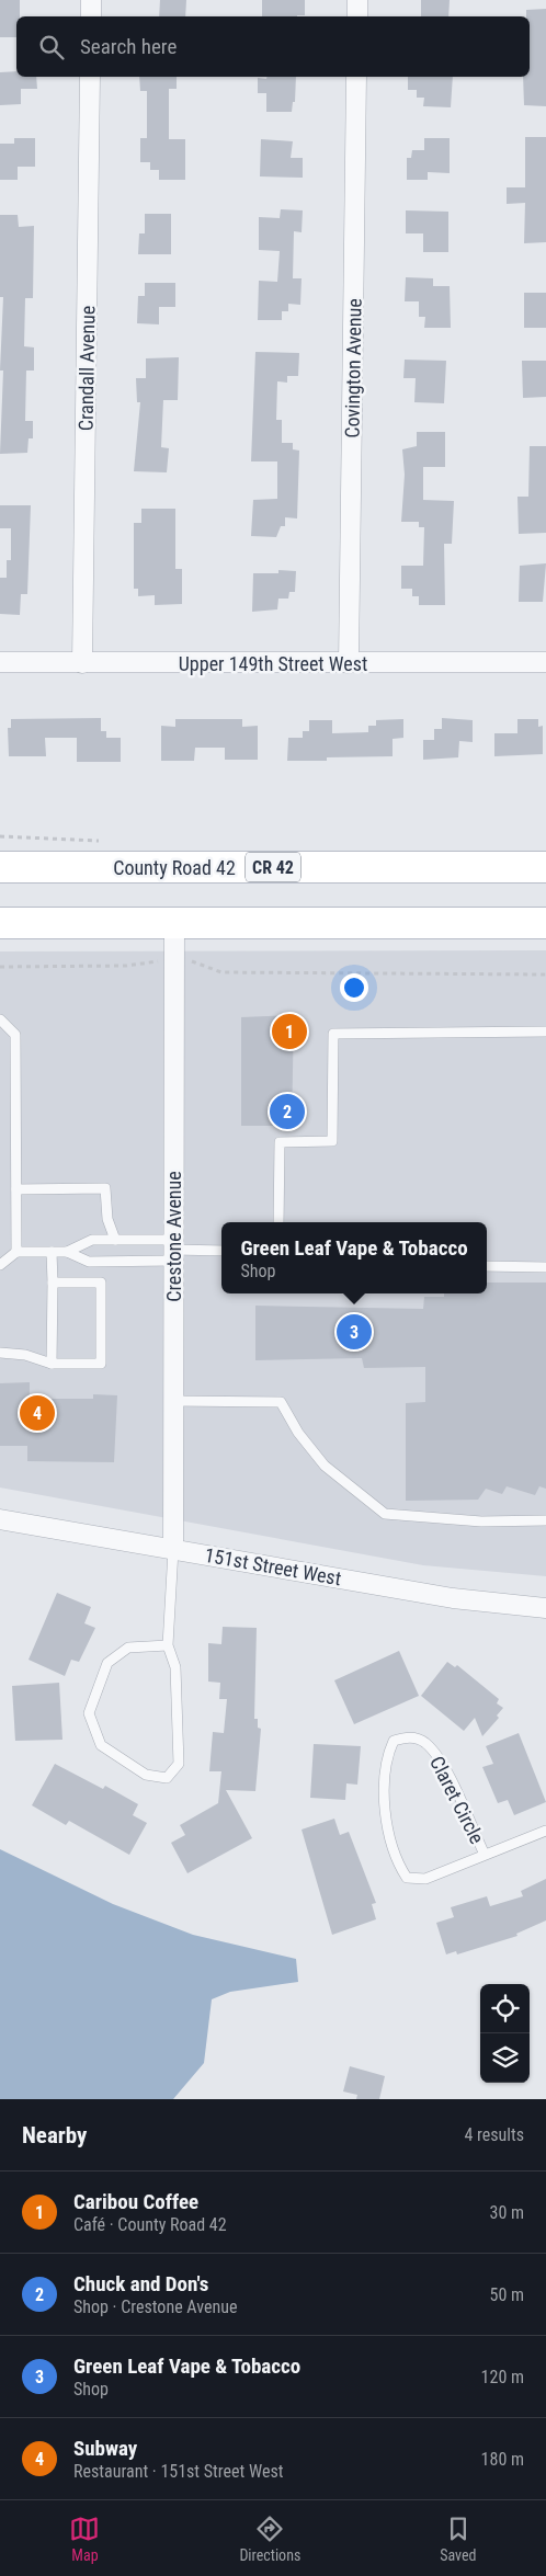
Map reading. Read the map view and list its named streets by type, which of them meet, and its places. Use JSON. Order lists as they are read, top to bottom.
{
  "streets": {
    "highway": ["County Road 42", "CR 42"],
    "street": [
      "Crandall Avenue",
      "Covington Avenue",
      "Upper 149th Street West",
      "Crestone Avenue",
      "151st Street West"
    ],
    "lane": ["Claret Circle"]
  },
  "crossings": [
    ["Crandall Avenue", "Upper 149th Street West"],
    ["Covington Avenue", "Upper 149th Street West"],
    ["Crestone Avenue", "151st Street West"]
  ],
  "page": {
    "search": "Search here",
    "pins": [
      "1",
      "2",
      "3",
      "4"
    ],
    "popup": ["Green Leaf Vape & Tobacco", "Shop"],
    "heading": ["Nearby", "4 results"],
    "list": [
      {
        "mark": "1",
        "name": "Caribou Coffee",
        "note": "Café · County Road 42",
        "value": "30 m"
      },
      {
        "mark": "2",
        "name": "Chuck and Don's",
        "note": "Shop · Crestone Avenue",
        "value": "50 m"
      },
      {
        "mark": "3",
        "name": "Green Leaf Vape & Tobacco",
        "note": "Shop",
        "value": "120 m"
      },
      {
        "mark": "4",
        "name": "Subway",
        "note": "Restaurant · 151st Street West",
        "value": "180 m"
      }
    ],
    "nav": ["Map", "Directions", "Saved"]
  }
}
